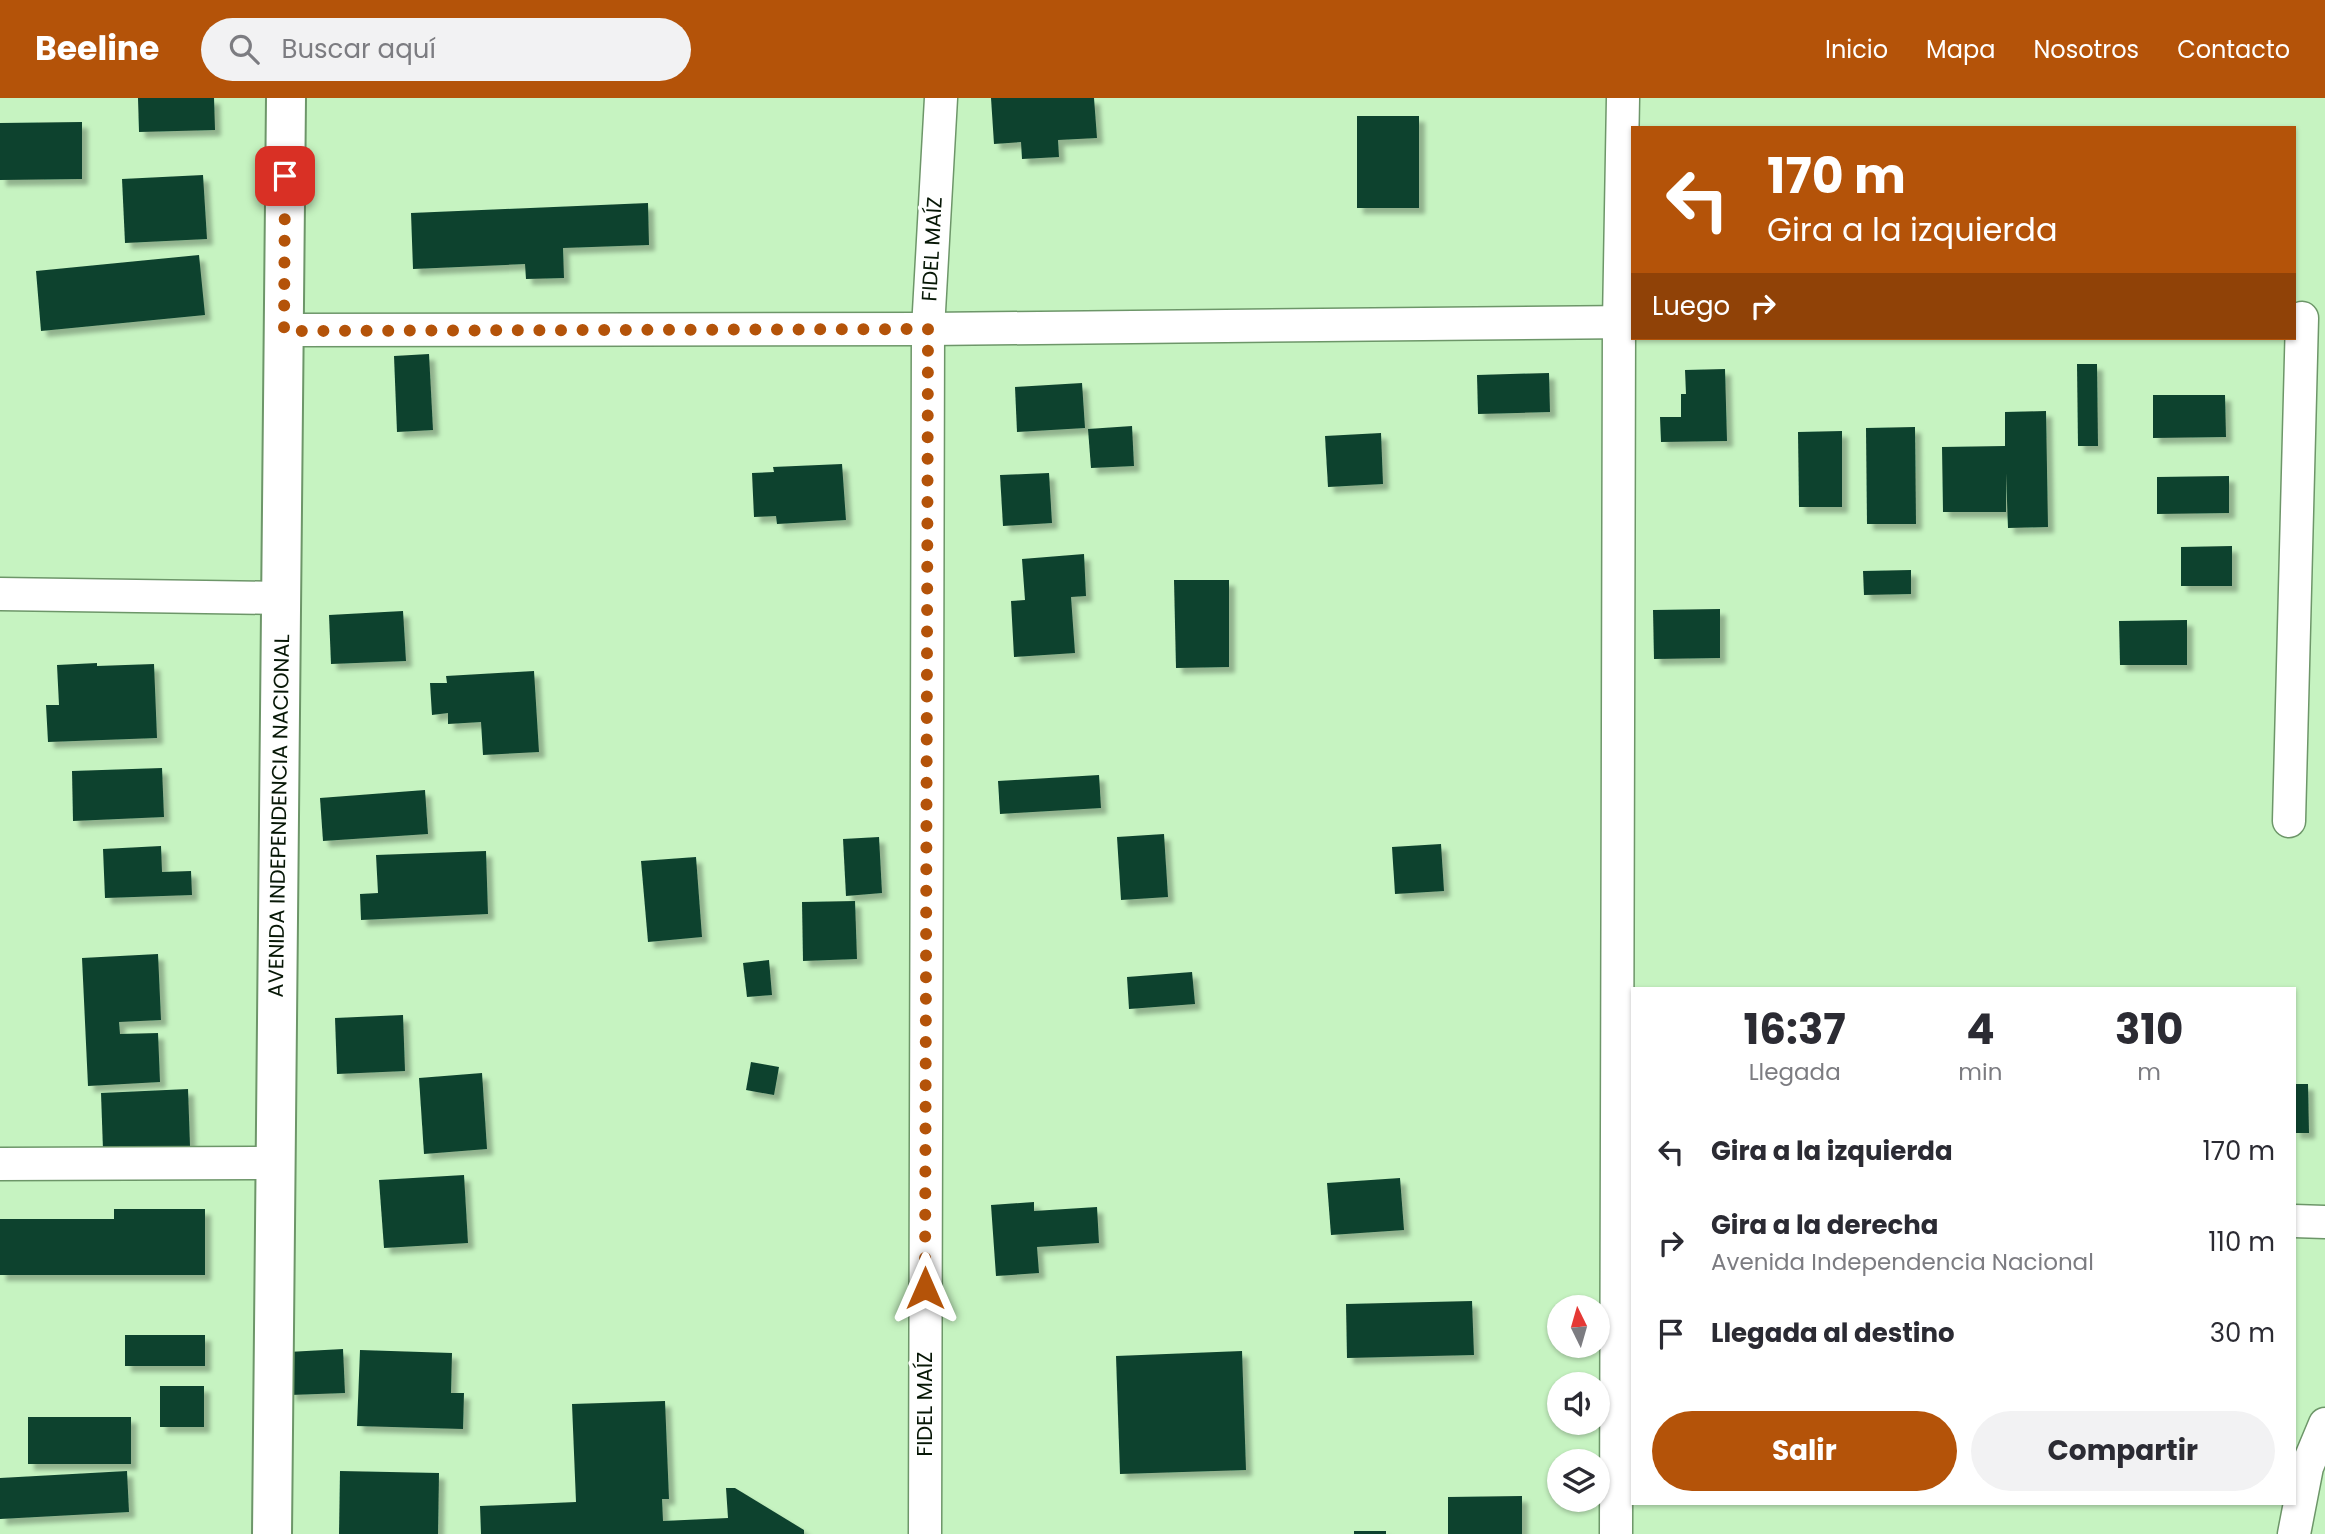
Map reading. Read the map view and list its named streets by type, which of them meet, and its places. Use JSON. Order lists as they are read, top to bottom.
{
  "streets": {
    "main road": ["AVENIDA INDEPENDENCIA NACIONAL"],
    "street": ["FIDEL MAÍZ"]
  },
  "north": "top",
  "page": {
    "header": "Beeline",
    "search": "Buscar aquí",
    "nav": [
      "Inicio",
      "Mapa",
      "Nosotros",
      "Contacto"
    ],
    "turn": ["170 m", "Gira a la izquierda"],
    "then": "Luego",
    "eta": [
      "16:37",
      "Llegada",
      "4",
      "min",
      "310",
      "m"
    ],
    "list": [
      {
        "name": "Gira a la izquierda",
        "value": "170 m"
      },
      {
        "name": "Gira a la derecha",
        "note": "Avenida Independencia Nacional",
        "value": "110 m"
      },
      {
        "name": "Llegada al destino",
        "value": "30 m"
      }
    ],
    "buttons": ["Salir", "Compartir"]
  }
}
